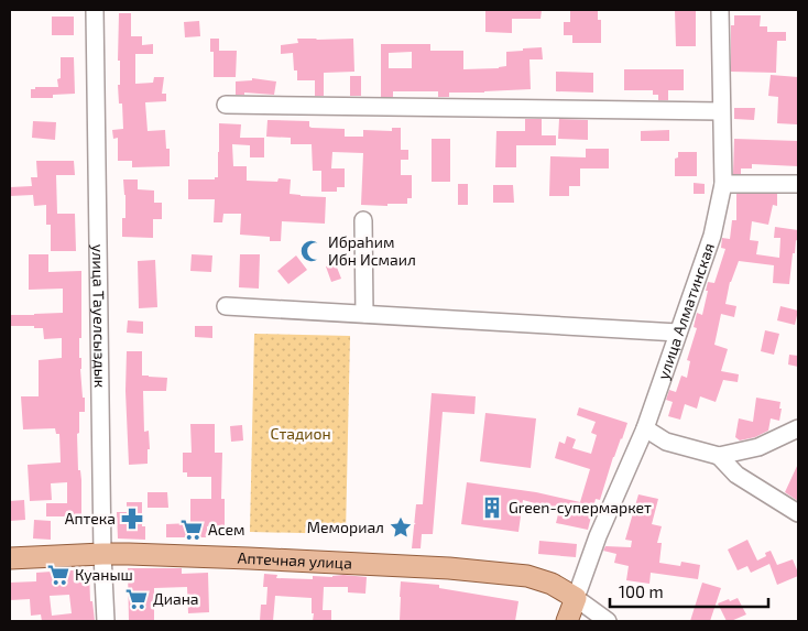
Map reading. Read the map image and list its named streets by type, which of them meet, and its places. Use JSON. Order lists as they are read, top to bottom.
{
  "streets": {
    "main road": ["Аптечная улица"],
    "street": ["улица Алматинская", "улица Тауелсыздык"]
  },
  "crossings": [
    ["улица Алматинская", "Аптечная улица"],
    ["улица Тауелсыздык", "Аптечная улица"]
  ],
  "parks": ["Стадион"],
  "places": {
    "mosque": ["Ибраһим Ибн Исмаил"],
    "building": ["Green-супермаркет"],
    "pharmacy": ["Аптека"],
    "place": ["Мемориал"],
    "supermarket": ["Асем", "Куаныш", "Диана"]
  },
  "scale_bar": "100 m"
}
